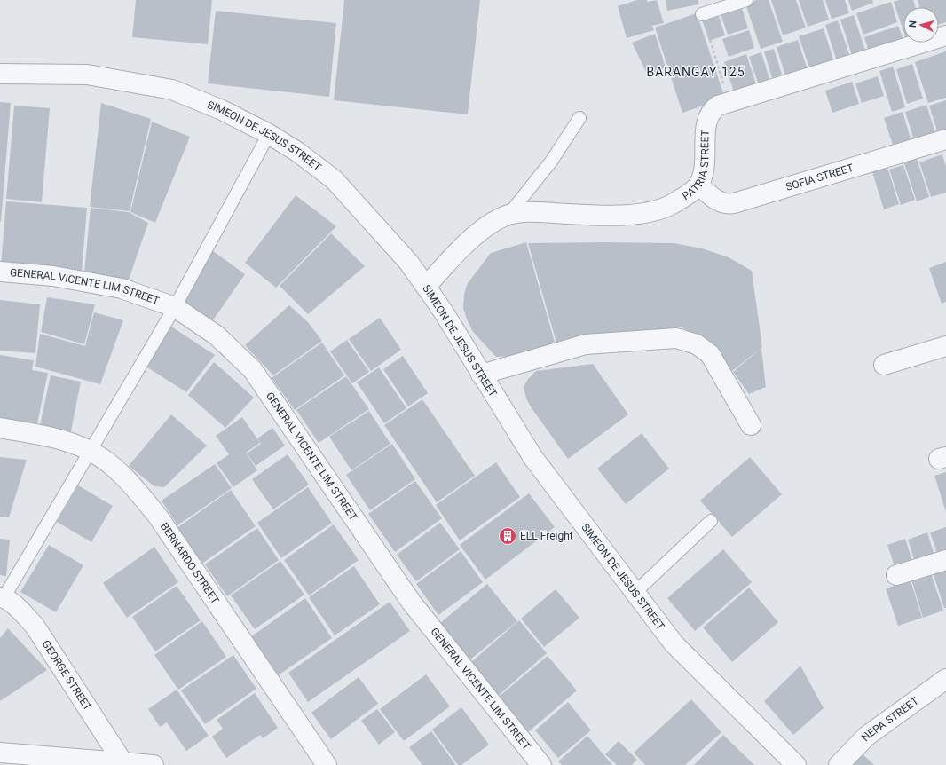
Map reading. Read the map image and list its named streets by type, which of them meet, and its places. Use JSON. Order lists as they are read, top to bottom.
{
  "streets": {
    "street": [
      "SIMEON DE JESUS STREET",
      "PATRIA STREET",
      "SOFIA STREET",
      "GENERAL VICENTE LIM STREET",
      "BERNARDO STREET",
      "GEORGE STREET",
      "NEPA STREET"
    ]
  },
  "crossings": [
    ["SIMEON DE JESUS STREET", "PATRIA STREET"],
    ["PATRIA STREET", "SOFIA STREET"]
  ],
  "districts": ["BARANGAY 125"],
  "places": {
    "building": ["ELL Freight"]
  },
  "north": "left"
}
